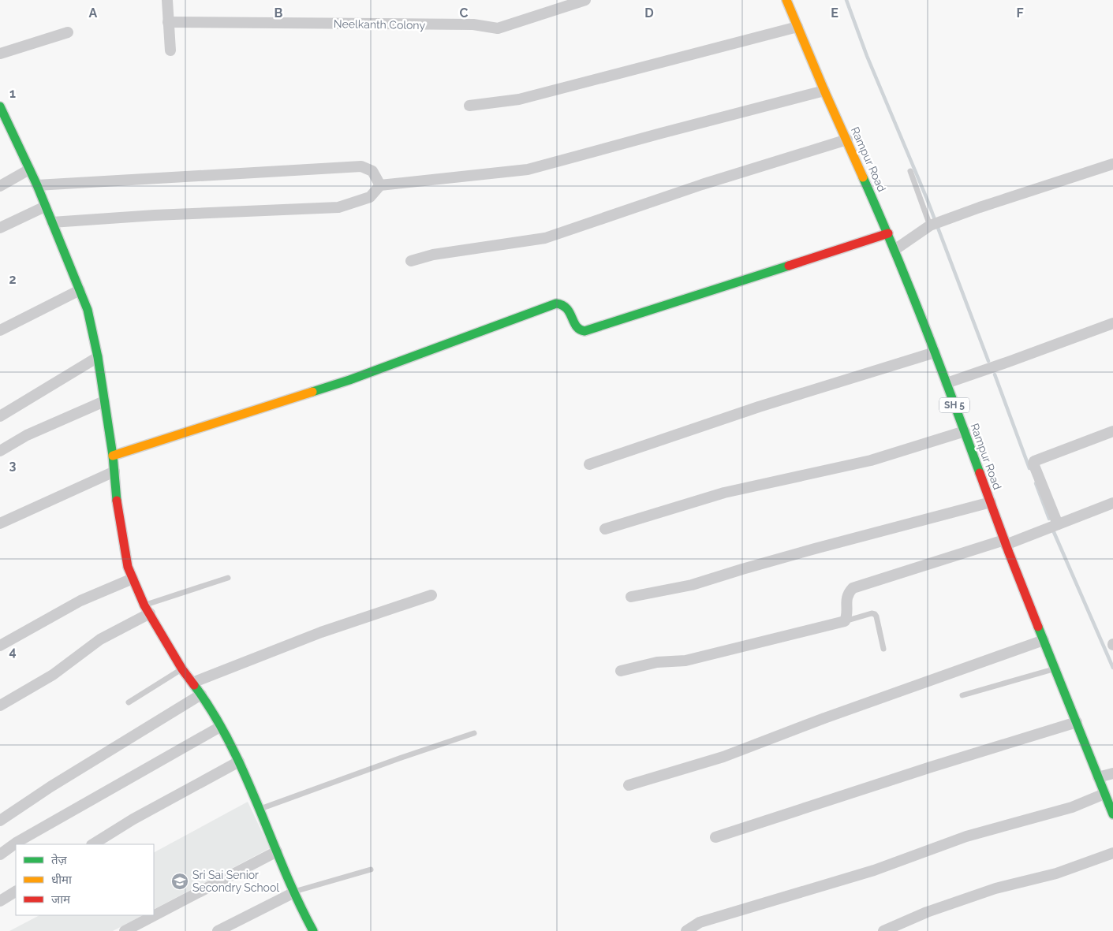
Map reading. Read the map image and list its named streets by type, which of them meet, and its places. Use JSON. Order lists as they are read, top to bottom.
{
  "streets": {
    "street": ["Neelkanth Colony", "Rampur Road", "SH 5"]
  },
  "places": {
    "school or university": ["Sri Sai Senior Secondry School"]
  },
  "legend": ["तेज़", "धीमा", "जाम"],
  "grid": {
    "columns": [
      "A",
      "B",
      "C",
      "D",
      "E",
      "F"
    ],
    "rows": [
      "1",
      "2",
      "3",
      "4"
    ]
  }
}
